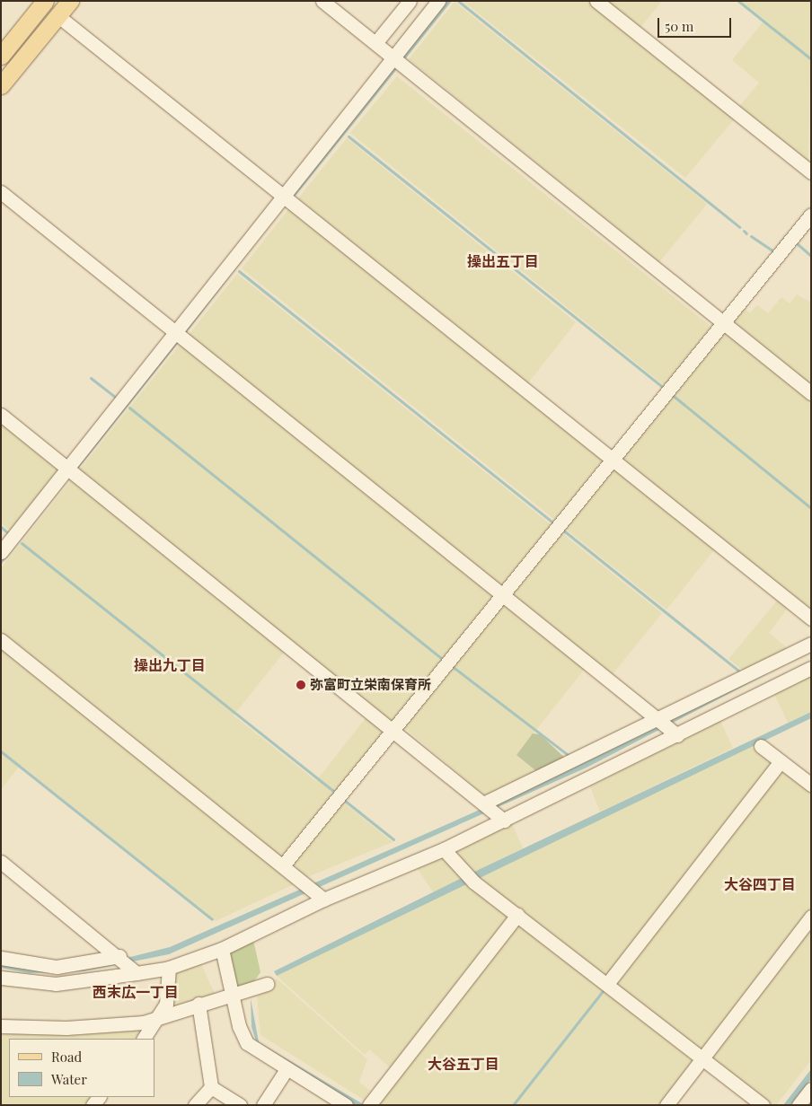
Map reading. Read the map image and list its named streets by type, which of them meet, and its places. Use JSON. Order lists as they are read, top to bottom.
{
  "districts": [
    "操出五丁目",
    "操出九丁目",
    "大谷四丁目",
    "西末広一丁目",
    "大谷五丁目"
  ],
  "places": ["弥富町立栄南保育所"],
  "legend": ["Road", "Water"],
  "scale_bar": "50 m"
}
